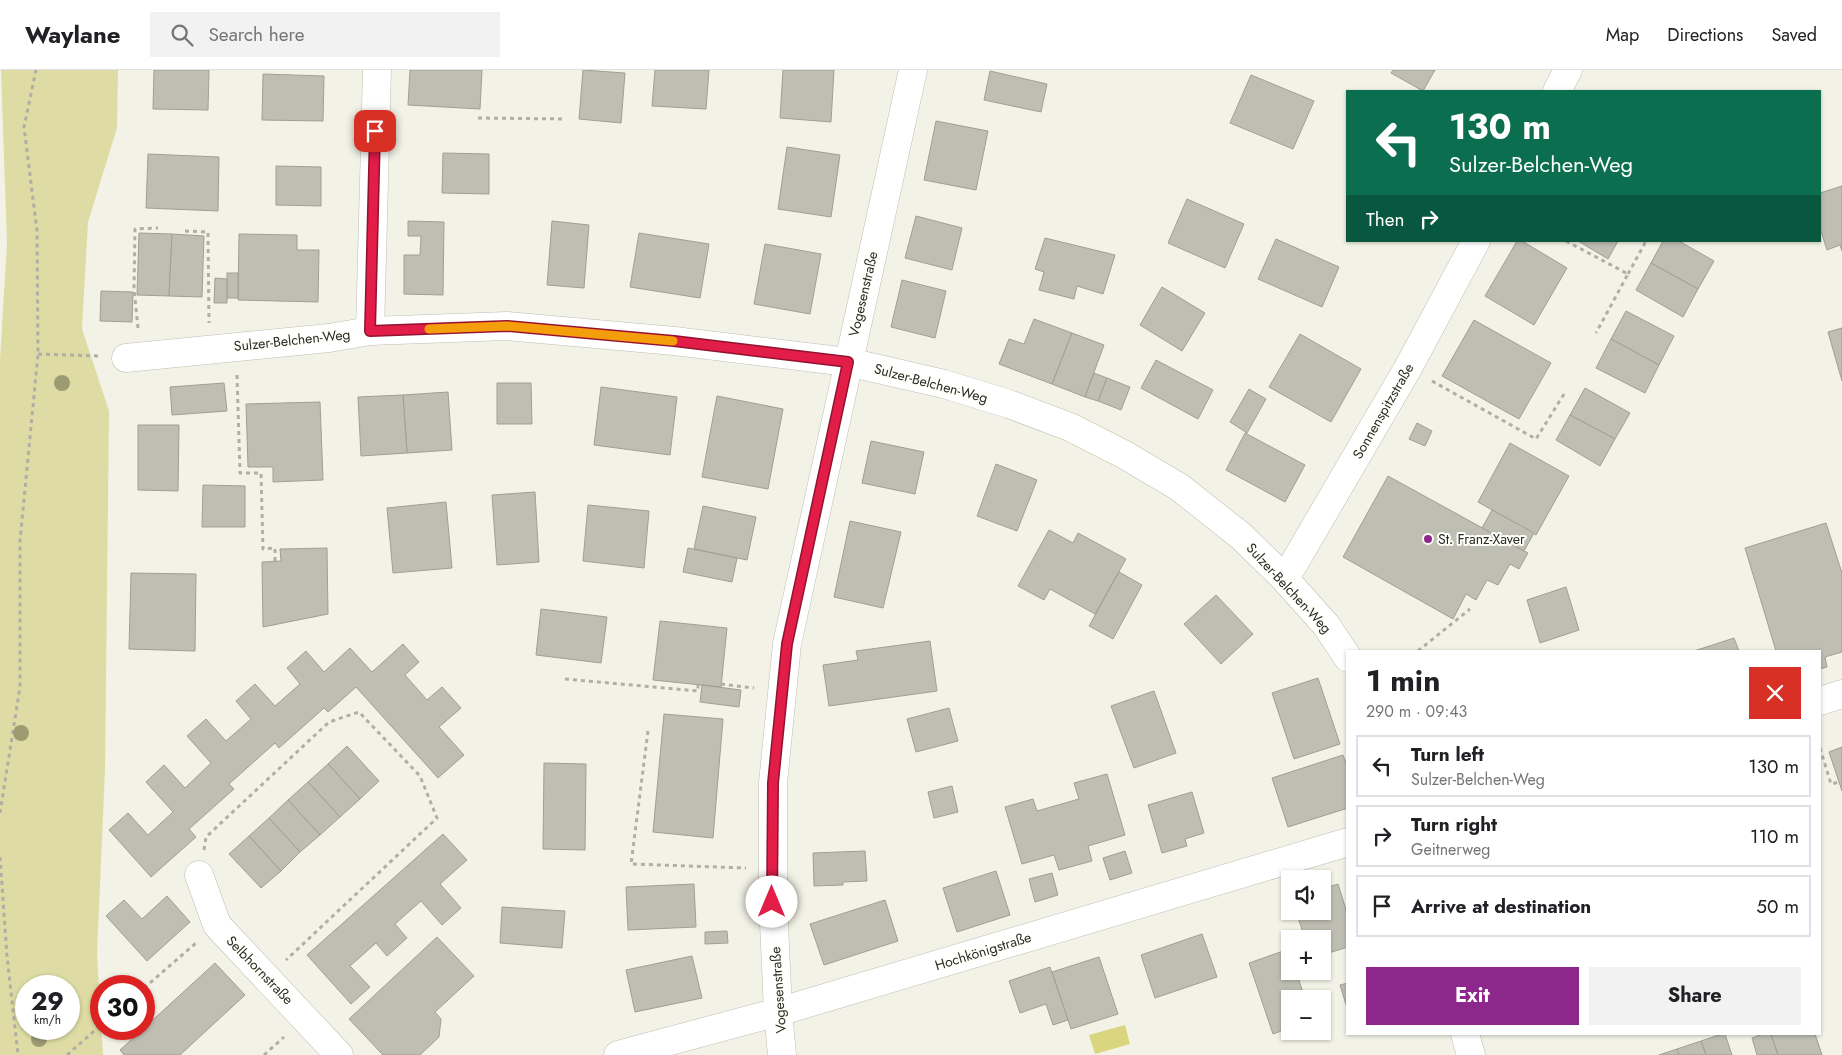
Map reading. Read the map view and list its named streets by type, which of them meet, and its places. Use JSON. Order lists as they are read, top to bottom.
{
  "streets": {
    "street": [
      "Vogesenstraße",
      "Sulzer-Belchen-Weg",
      "Sonnenspitzstraße",
      "Hochkönigstraße",
      "Selbhornstraße"
    ]
  },
  "crossings": [
    ["Vogesenstraße", "Sulzer-Belchen-Weg"],
    ["Vogesenstraße", "Hochkönigstraße"],
    ["Sulzer-Belchen-Weg", "Sonnenspitzstraße"]
  ],
  "places": ["St. Franz-Xaver"],
  "page": {
    "header": "Waylane",
    "search": "Search here",
    "nav": ["Map", "Directions", "Saved"],
    "turn": ["130 m", "Sulzer-Belchen-Weg"],
    "then": "Then",
    "heading": ["1 min", "290 m · 09:43"],
    "list": [
      {
        "name": "Turn left",
        "note": "Sulzer-Belchen-Weg",
        "value": "130 m"
      },
      {
        "name": "Turn right",
        "note": "Geitnerweg",
        "value": "110 m"
      },
      {
        "name": "Arrive at destination",
        "value": "50 m"
      }
    ],
    "map_buttons": ["+", "−"],
    "buttons": ["Exit", "Share"],
    "speed": "29 km/h",
    "limit": "30"
  }
}
